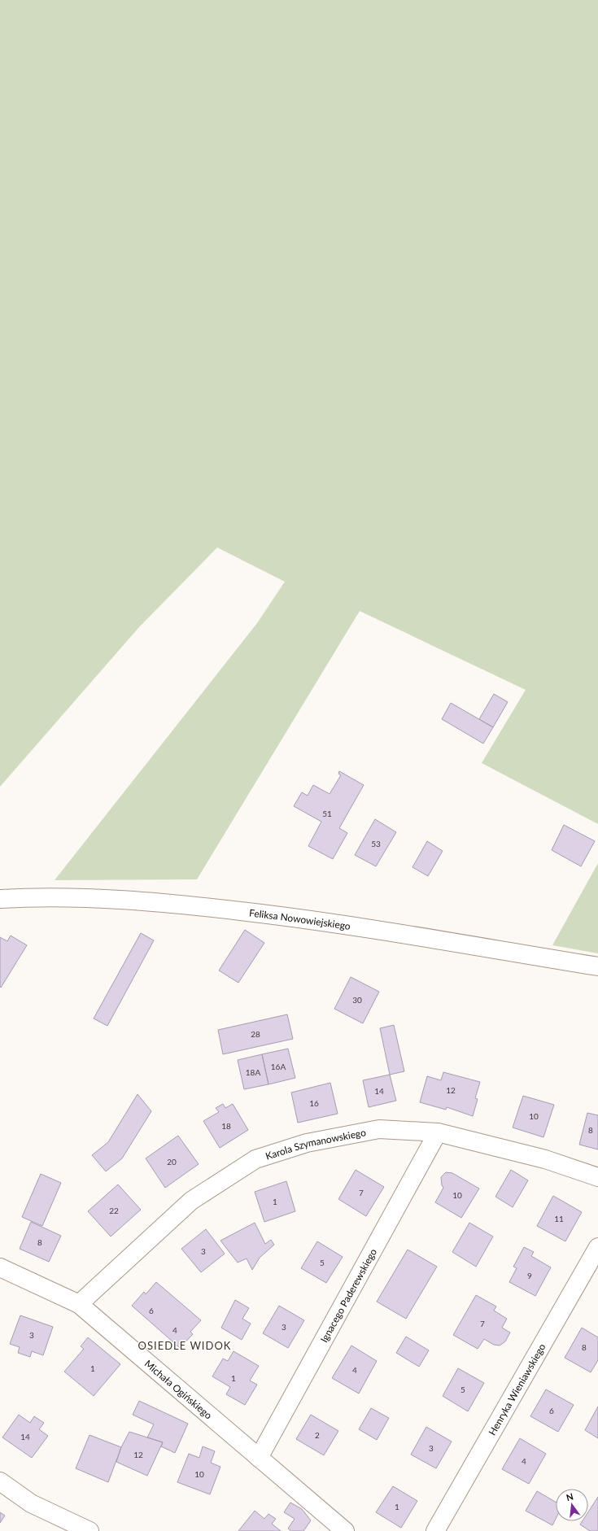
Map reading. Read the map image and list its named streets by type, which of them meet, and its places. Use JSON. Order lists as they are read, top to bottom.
{
  "streets": {
    "street": [
      "Feliksa Nowowiejskiego",
      "Karola Szymanowskiego",
      "Ignacego Paderewskiego",
      "Michała Ogińskiego",
      "Henryka Wieniawskiego"
    ]
  },
  "crossings": [
    ["Karola Szymanowskiego", "Ignacego Paderewskiego"],
    ["Karola Szymanowskiego", "Michała Ogińskiego"],
    ["Ignacego Paderewskiego", "Michała Ogińskiego"]
  ],
  "districts": ["OSIEDLE WIDOK"],
  "house_numbers": [
    "51",
    "53",
    "30",
    "28",
    "16A",
    "18A",
    "12",
    "14",
    "16",
    "10",
    "18",
    "8",
    "20",
    "7",
    "10",
    "1",
    "22",
    "11",
    "8",
    "3",
    "5",
    "9",
    "6",
    "7",
    "3",
    "4",
    "3",
    "8",
    "1",
    "4",
    "1",
    "5",
    "6",
    "2",
    "14",
    "3",
    "12",
    "4",
    "10",
    "1"
  ],
  "north": "top"
}
